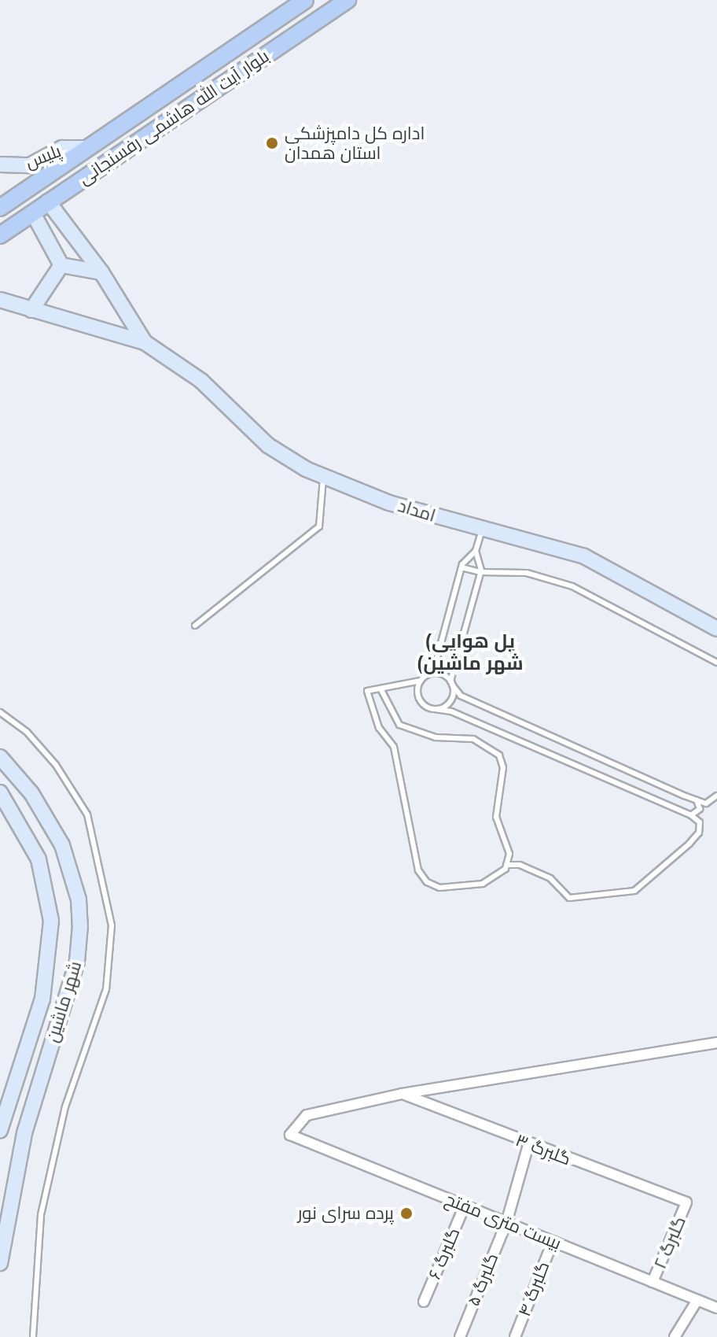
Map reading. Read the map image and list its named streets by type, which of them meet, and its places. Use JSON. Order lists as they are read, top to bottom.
{
  "streets": {
    "main road": ["بلوار آیت الله هاشمی رفسنجانی"],
    "street": [
      "پلیس",
      "امداد",
      "شهر ماشین",
      "گلبرگ ۳",
      "بیست متری مفتح",
      "گلبرگ ۲",
      "گلبرگ ۶",
      "گلبرگ ۵",
      "گلبرگ ۴"
    ]
  },
  "crossings": [
    ["بلوار آیت الله هاشمی رفسنجانی", "پلیس"],
    ["گلبرگ ۳", "بیست متری مفتح"],
    ["گلبرگ ۳", "گلبرگ ۲"],
    ["گلبرگ ۳", "گلبرگ ۵"],
    ["بیست متری مفتح", "گلبرگ ۲"],
    ["بیست متری مفتح", "گلبرگ ۶"],
    ["بیست متری مفتح", "گلبرگ ۵"],
    ["بیست متری مفتح", "گلبرگ ۴"]
  ],
  "districts": ["(پل هوایی (شهر ماشین"],
  "places": ["اداره کل دامپزشکی استان همدان", "پرده سرای نور"]
}
